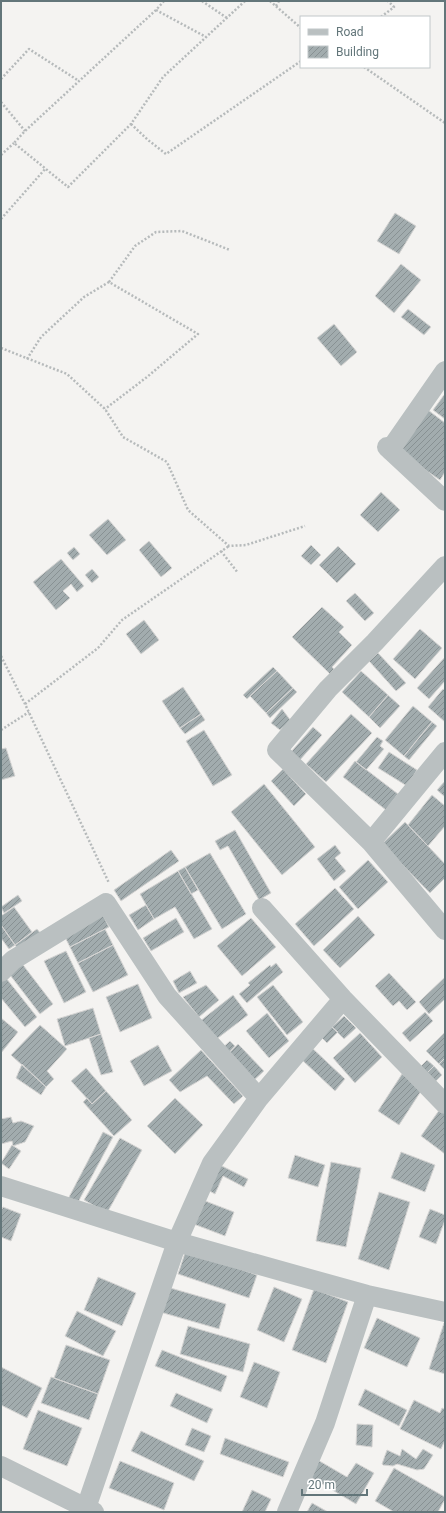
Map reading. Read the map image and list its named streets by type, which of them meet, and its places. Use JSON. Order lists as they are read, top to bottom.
{
  "legend": ["Road", "Building"],
  "scale_bar": "20 m"
}
